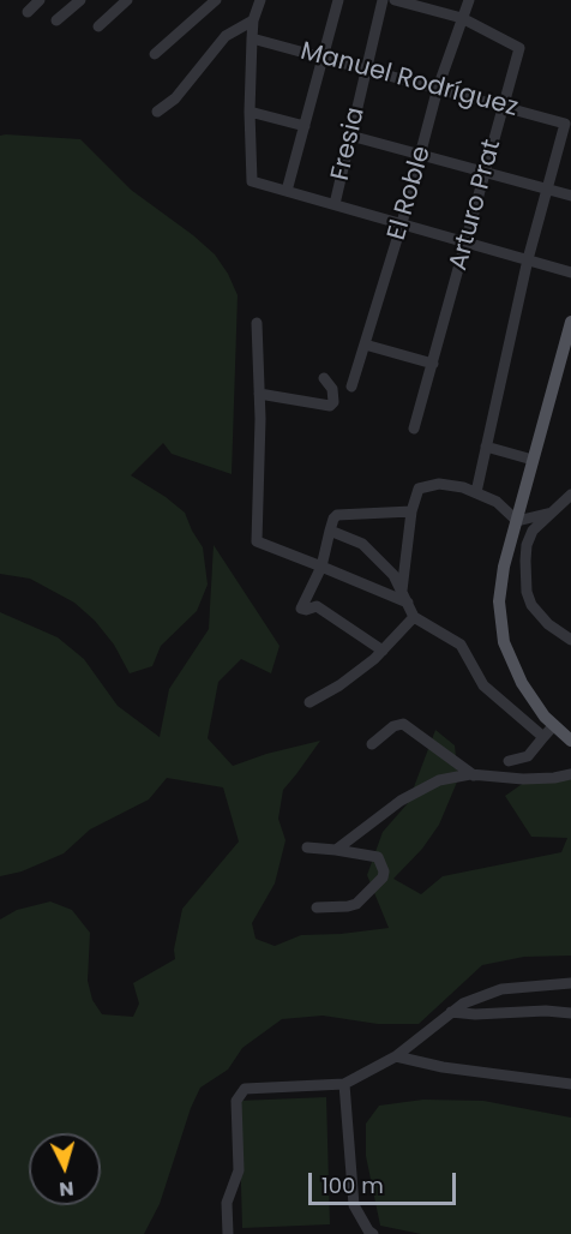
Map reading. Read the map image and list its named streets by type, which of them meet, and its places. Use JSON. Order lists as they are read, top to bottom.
{
  "streets": {
    "street": [
      "Manuel Rodríguez",
      "Fresia",
      "El Roble",
      "Arturo Prat"
    ]
  },
  "crossings": [
    ["Manuel Rodríguez", "Fresia"],
    ["Manuel Rodríguez", "El Roble"],
    ["Manuel Rodríguez", "Arturo Prat"],
    ["El Roble", "Arturo Prat"]
  ],
  "scale_bar": "100 m",
  "north": "bottom"
}
